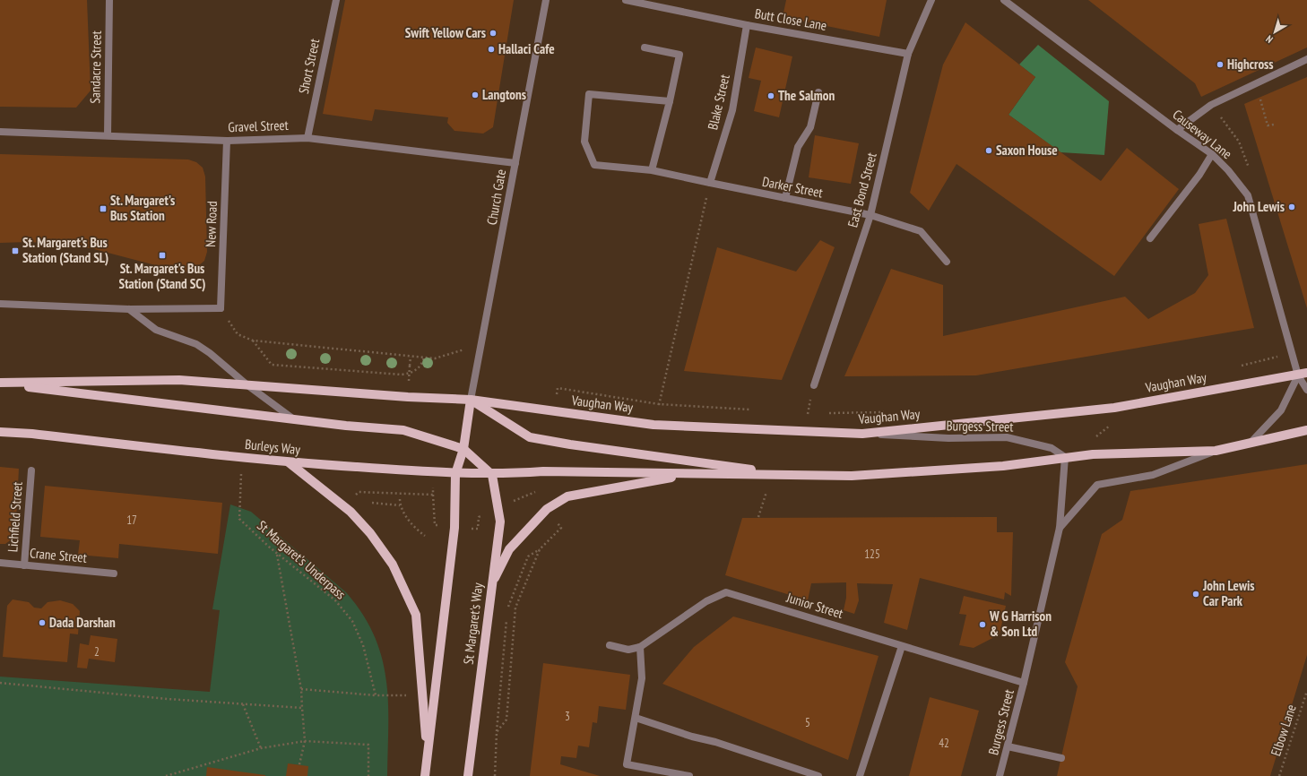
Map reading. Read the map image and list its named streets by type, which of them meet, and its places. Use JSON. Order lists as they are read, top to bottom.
{
  "streets": {
    "main road": ["Vaughan Way", "Burleys Way", "St Margaret's Way"],
    "street": [
      "Butt Close Lane",
      "Short Street",
      "Sandacre Street",
      "Blake Street",
      "Gravel Street",
      "Causeway Lane",
      "Darker Street",
      "East Bond Street",
      "Church Gate",
      "New Road",
      "Burgess Street",
      "Lichfield Street",
      "Crane Street",
      "Junior Street"
    ],
    "path": ["St Margaret's Underpass", "Elbow Lane"]
  },
  "crossings": [
    ["Butt Close Lane", "Blake Street"],
    ["Butt Close Lane", "East Bond Street"],
    ["Short Street", "Gravel Street"],
    ["Sandacre Street", "Gravel Street"],
    ["Blake Street", "Darker Street"],
    ["Gravel Street", "Church Gate"],
    ["Gravel Street", "New Road"],
    ["Causeway Lane", "Vaughan Way"],
    ["Darker Street", "East Bond Street"],
    ["Church Gate", "Vaughan Way"],
    ["Vaughan Way", "Burgess Street"],
    ["Burgess Street", "Junior Street"],
    ["Burleys Way", "St Margaret's Underpass"],
    ["Burleys Way", "St Margaret's Way"],
    ["Lichfield Street", "Crane Street"]
  ],
  "places": {
    "other": [
      "Swift Yellow Cars",
      "Hallaci Cafe",
      "Highcross",
      "Langtons",
      "The Salmon",
      "Saxon House",
      "John Lewis",
      "John Lewis Car Park",
      "Dada Darshan",
      "W G Harrison & Son Ltd"
    ],
    "transit": ["St. Margaret's Bus Station", "St. Margaret's Bus Station (Stand SL)", "St. Margaret's Bus Station (Stand SC)"]
  },
  "house_numbers": [
    "17",
    "125",
    "2",
    "3",
    "5",
    "42"
  ],
  "north": "bottom left"
}
